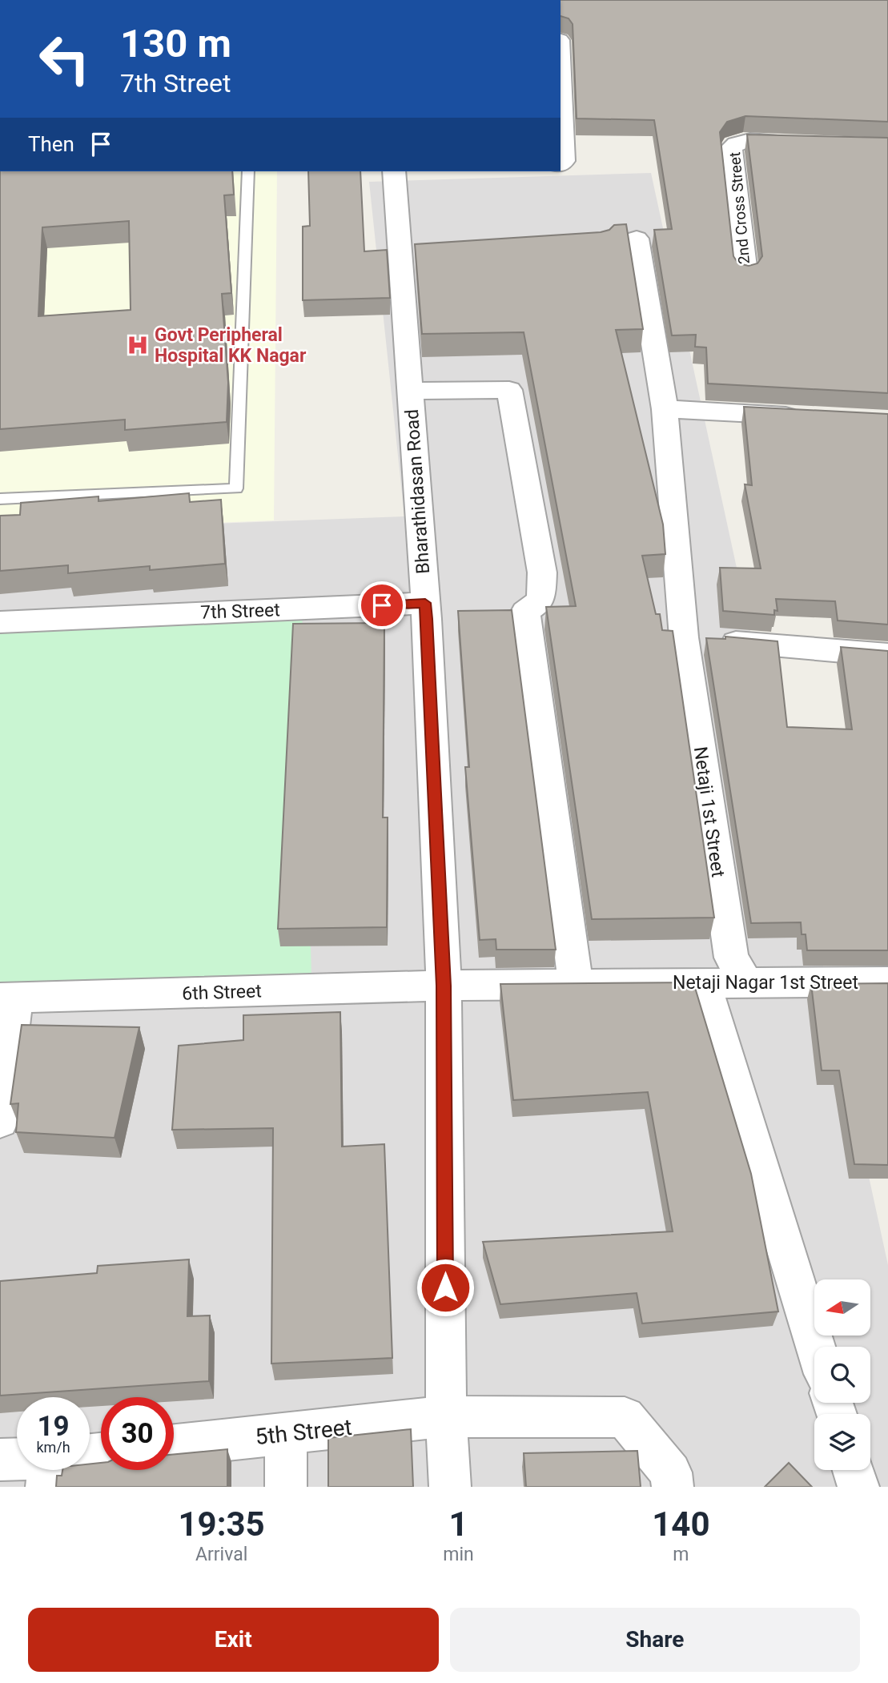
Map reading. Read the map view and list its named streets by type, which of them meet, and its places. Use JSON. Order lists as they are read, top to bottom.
{
  "streets": {
    "street": [
      "2nd Cross Street",
      "Bharathidasan Road",
      "7th Street",
      "Netaji 1st Street",
      "Netaji Nagar 1st Street",
      "6th Street",
      "5th Street"
    ]
  },
  "crossings": [
    ["Bharathidasan Road", "7th Street"],
    ["Bharathidasan Road", "Netaji Nagar 1st Street"],
    ["Bharathidasan Road", "6th Street"],
    ["Bharathidasan Road", "5th Street"],
    ["Netaji 1st Street", "Netaji Nagar 1st Street"],
    ["Netaji Nagar 1st Street", "6th Street"]
  ],
  "places": {
    "hospital": ["Govt Peripheral Hospital KK Nagar"]
  },
  "north": "left",
  "page": {
    "turn": ["130 m", "7th Street"],
    "then": "Then",
    "speed": "19 km/h",
    "limit": "30",
    "eta": [
      "19:35",
      "Arrival",
      "1",
      "min",
      "140",
      "m"
    ],
    "buttons": ["Exit", "Share"]
  }
}
